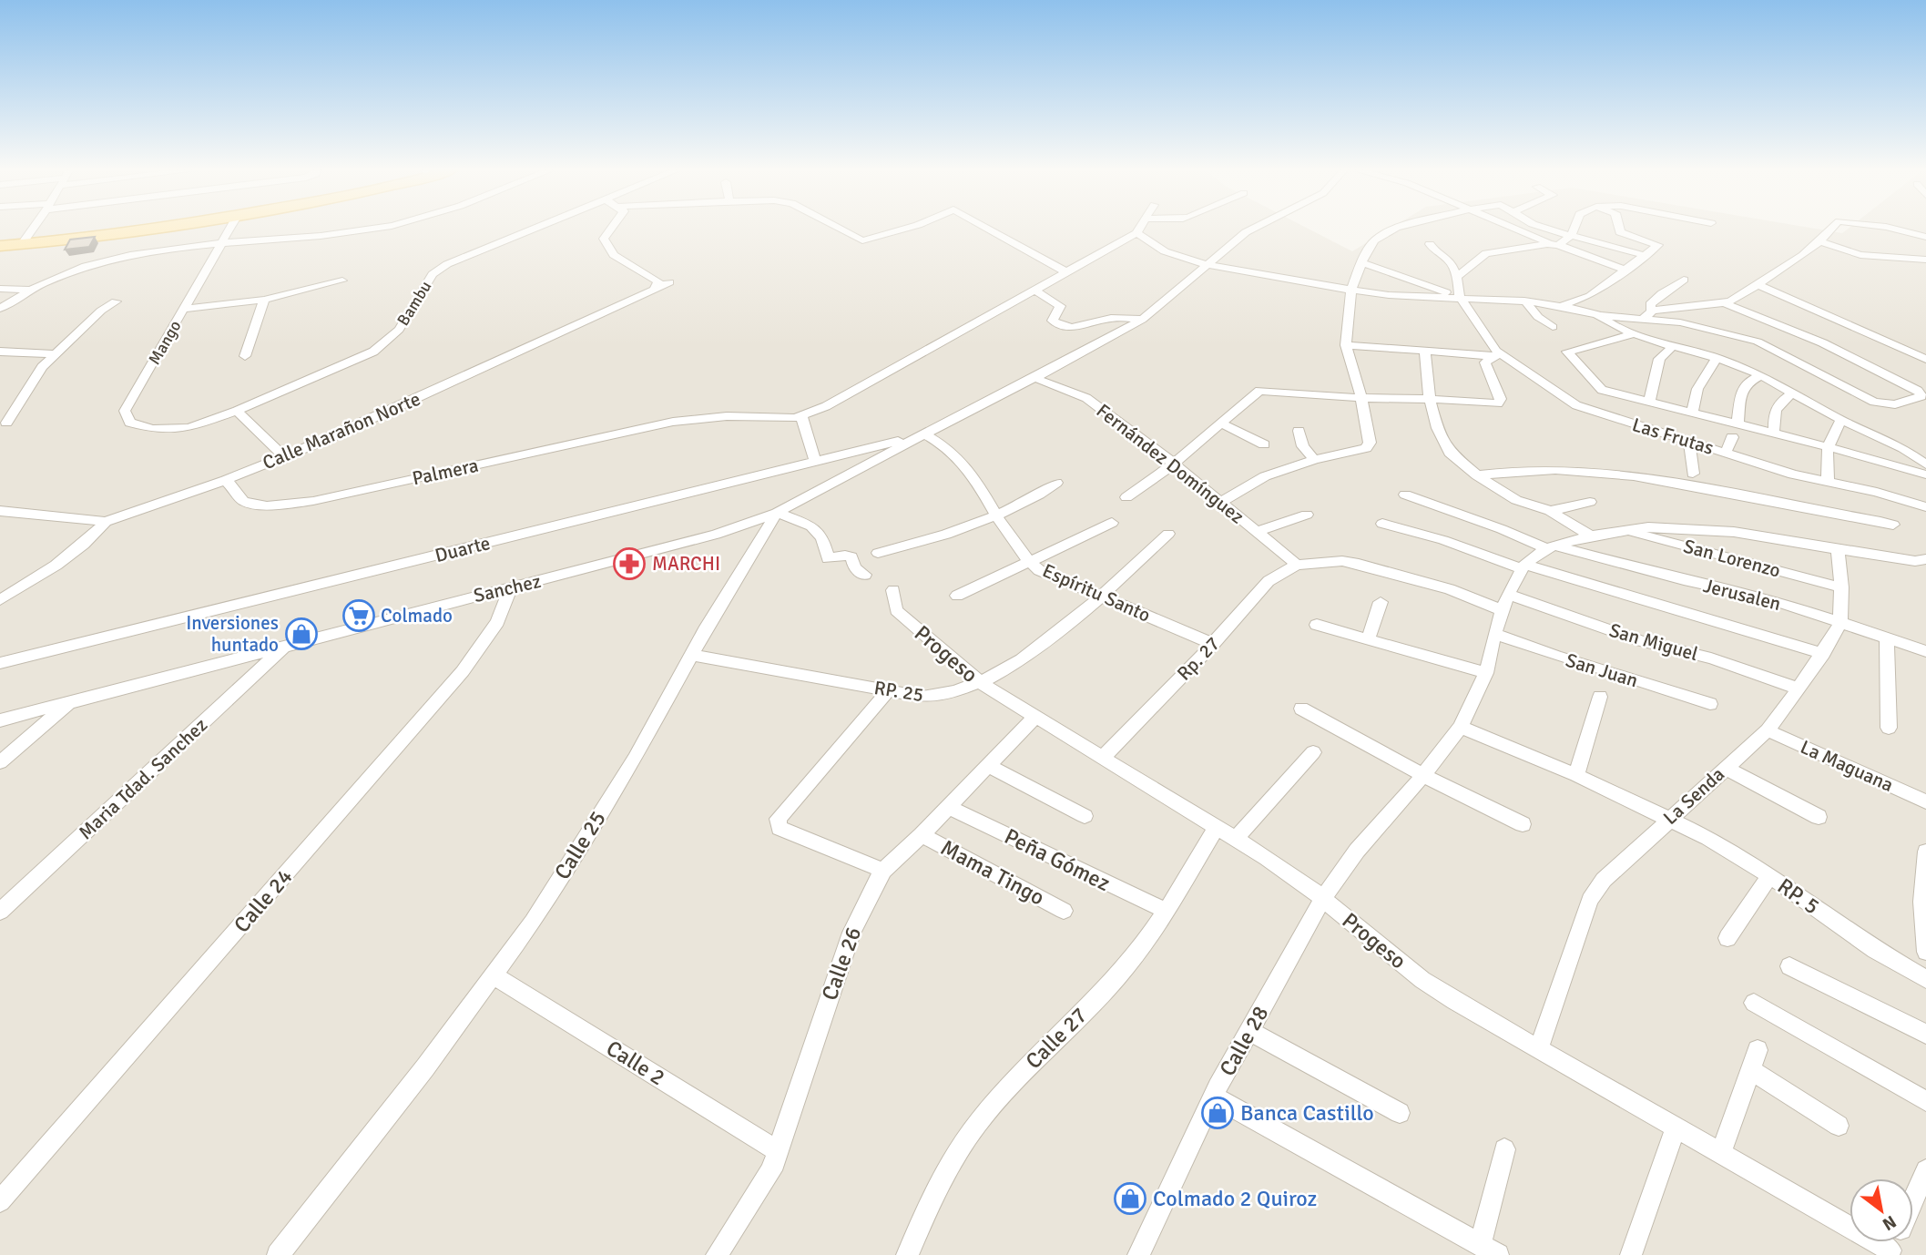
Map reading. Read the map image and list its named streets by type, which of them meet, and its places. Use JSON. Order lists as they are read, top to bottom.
{
  "streets": {
    "street": [
      "Bambu",
      "Mango",
      "Calle Marañon Norte",
      "Las Frutas",
      "Fernández Domínguez",
      "Palmera",
      "Duarte",
      "San Lorenzo",
      "Sanchez",
      "Espíritu Santo",
      "Jerusalen",
      "San Miguel",
      "Progeso",
      "Rp. 27",
      "San Juan",
      "RP. 25",
      "La Maguana",
      "Maria Tdad. Sanchez",
      "La Senda",
      "Calle 25",
      "Peña Gómez",
      "Mama Tingo",
      "RP. 5",
      "Calle 24",
      "Calle 26",
      "Calle 27",
      "Calle 28",
      "Calle 2"
    ]
  },
  "crossings": [
    ["Bambu", "Mango"],
    ["Calle Marañon Norte", "Palmera"],
    ["Fernández Domínguez", "Rp. 27"],
    ["Duarte", "Sanchez"],
    ["Duarte", "Espíritu Santo"],
    ["San Lorenzo", "La Senda"],
    ["Sanchez", "Espíritu Santo"],
    ["Sanchez", "Maria Tdad. Sanchez"],
    ["Sanchez", "Calle 25"],
    ["Sanchez", "Calle 24"],
    ["Espíritu Santo", "Rp. 27"],
    ["Espíritu Santo", "RP. 25"],
    ["Jerusalen", "La Senda"],
    ["San Miguel", "La Senda"],
    ["San Miguel", "Calle 28"],
    ["Progeso", "Rp. 27"],
    ["Progeso", "RP. 25"],
    ["Progeso", "La Senda"],
    ["Progeso", "Calle 26"],
    ["Progeso", "Calle 27"],
    ["Progeso", "Calle 28"],
    ["San Juan", "Calle 28"],
    ["RP. 25", "Calle 25"],
    ["La Maguana", "La Senda"],
    ["La Senda", "RP. 5"],
    ["Calle 25", "Calle 2"],
    ["Peña Gómez", "Calle 26"],
    ["Peña Gómez", "Calle 27"],
    ["Mama Tingo", "Calle 26"],
    ["RP. 5", "Calle 28"],
    ["Calle 26", "Calle 2"]
  ],
  "places": {
    "pharmacy": ["MARCHI"],
    "supermarket": ["Colmado"],
    "shop": ["Inversiones huntado", "Banca Castillo", "Colmado 2 Quiroz"]
  },
  "north": "bottom right"
}
